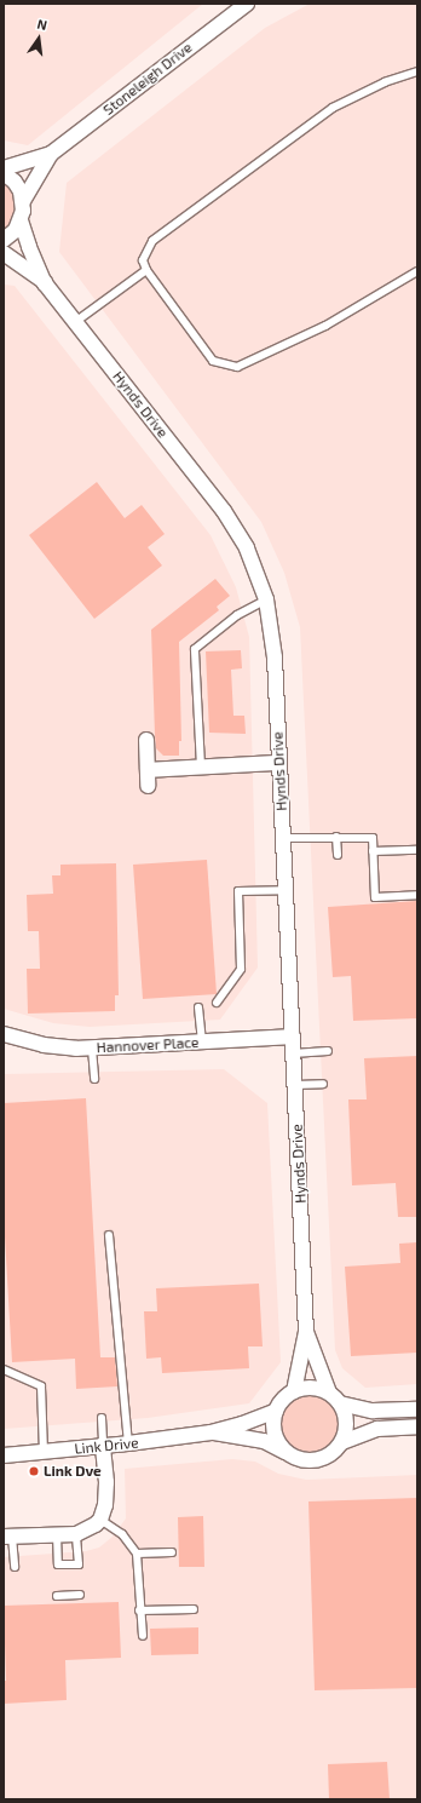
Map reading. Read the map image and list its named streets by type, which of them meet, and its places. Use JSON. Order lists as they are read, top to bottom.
{
  "streets": {
    "street": [
      "Stoneleigh Drive",
      "Hynds Drive",
      "Hannover Place",
      "Link Drive"
    ]
  },
  "crossings": [
    ["Hynds Drive", "Hannover Place"],
    ["Hynds Drive", "Link Drive"]
  ],
  "places": ["Link Dve"],
  "north": "top"
}
